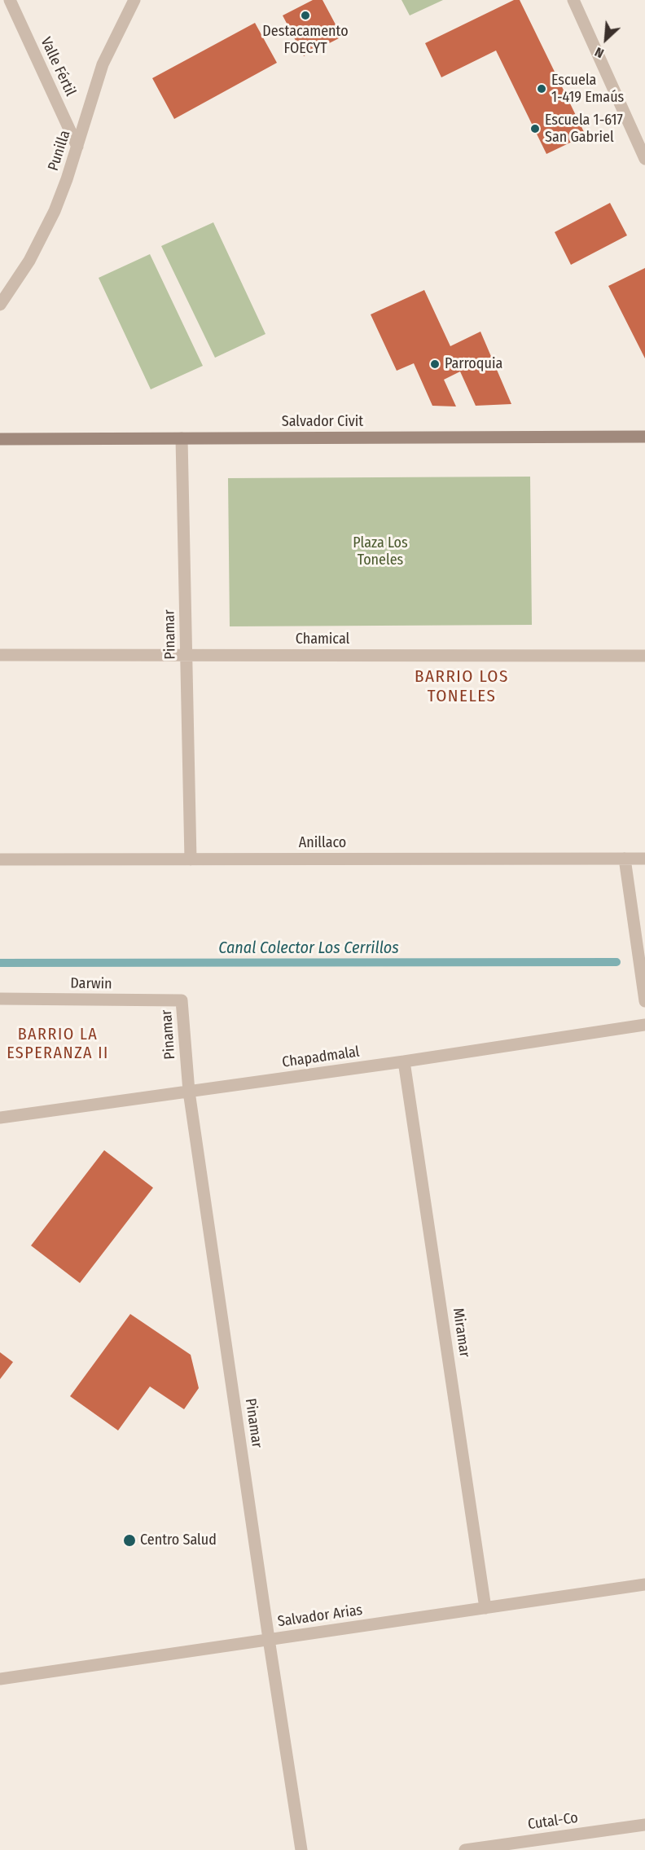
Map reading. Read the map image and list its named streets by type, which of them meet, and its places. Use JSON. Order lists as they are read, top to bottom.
{
  "streets": {
    "street": [
      "Valle Fértil",
      "Punilla",
      "Salvador Civit",
      "Pinamar",
      "Chamical",
      "Anillaco",
      "Darwin",
      "Chapadmalal",
      "Miramar",
      "Salvador Arias",
      "Cutal-Co"
    ]
  },
  "crossings": [
    ["Valle Fértil", "Punilla"],
    ["Salvador Civit", "Pinamar"],
    ["Pinamar", "Chamical"],
    ["Pinamar", "Anillaco"],
    ["Pinamar", "Darwin"],
    ["Pinamar", "Chapadmalal"],
    ["Pinamar", "Salvador Arias"],
    ["Chapadmalal", "Miramar"],
    ["Miramar", "Salvador Arias"]
  ],
  "districts": ["BARRIO LOS TONELES", "BARRIO LA ESPERANZA II"],
  "water": ["Canal Colector Los Cerrillos"],
  "parks": ["Plaza Los Toneles"],
  "places": [
    "Destacamento FOECYT",
    "Escuela 1-419 Emaús",
    "Escuela 1-617 San Gabriel",
    "Parroquia",
    "Centro Salud"
  ],
  "north": "bottom left"
}
